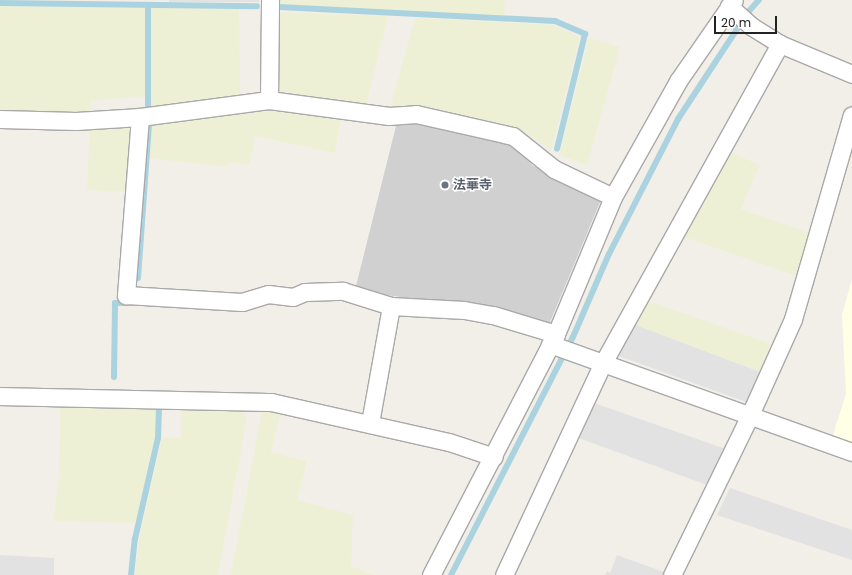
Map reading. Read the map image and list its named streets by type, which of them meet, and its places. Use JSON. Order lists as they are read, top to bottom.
{
  "places": ["法華寺"],
  "scale_bar": "20 m"
}
